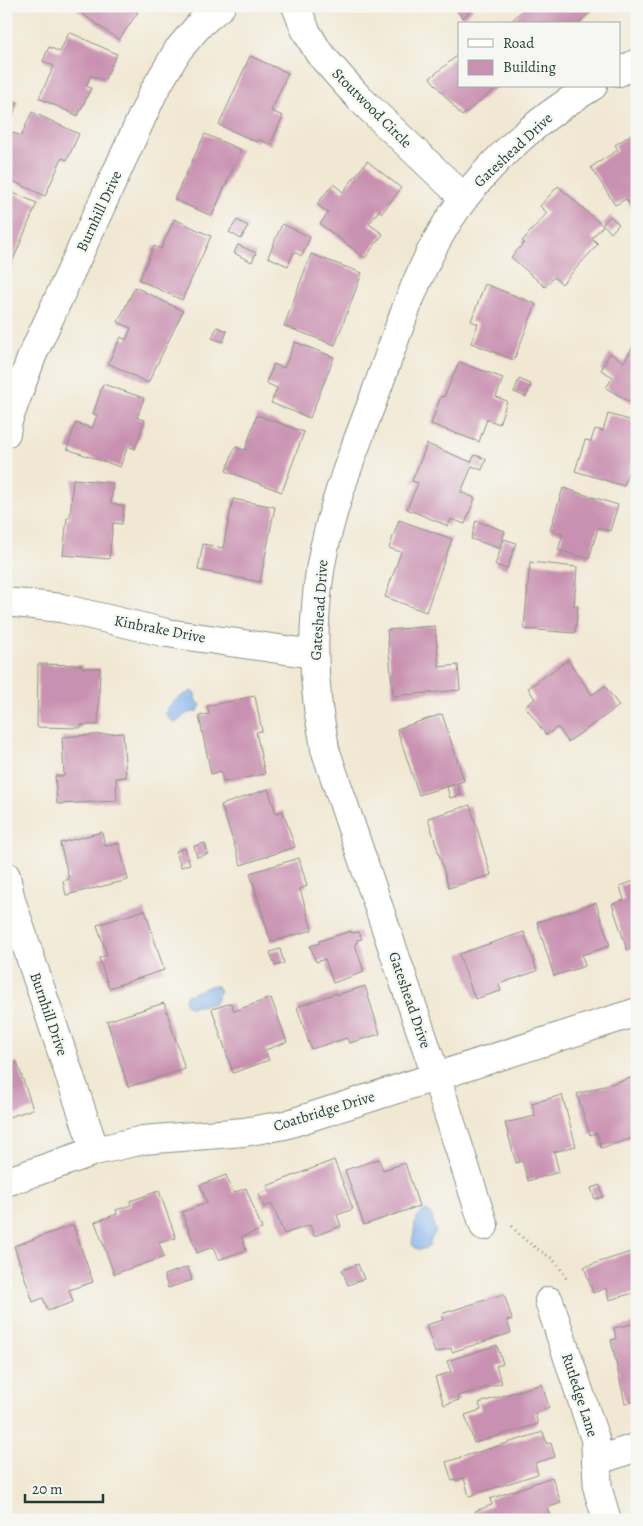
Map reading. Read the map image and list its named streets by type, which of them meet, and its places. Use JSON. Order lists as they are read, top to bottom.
{
  "streets": {
    "street": [
      "Stoutwood Circle",
      "Gateshead Drive",
      "Burnhill Drive",
      "Kinbrake Drive",
      "Coatbridge Drive",
      "Rutledge Lane"
    ]
  },
  "crossings": [
    ["Stoutwood Circle", "Gateshead Drive"],
    ["Gateshead Drive", "Kinbrake Drive"],
    ["Gateshead Drive", "Coatbridge Drive"],
    ["Burnhill Drive", "Coatbridge Drive"]
  ],
  "legend": ["Road", "Building"],
  "scale_bar": "20 m"
}
